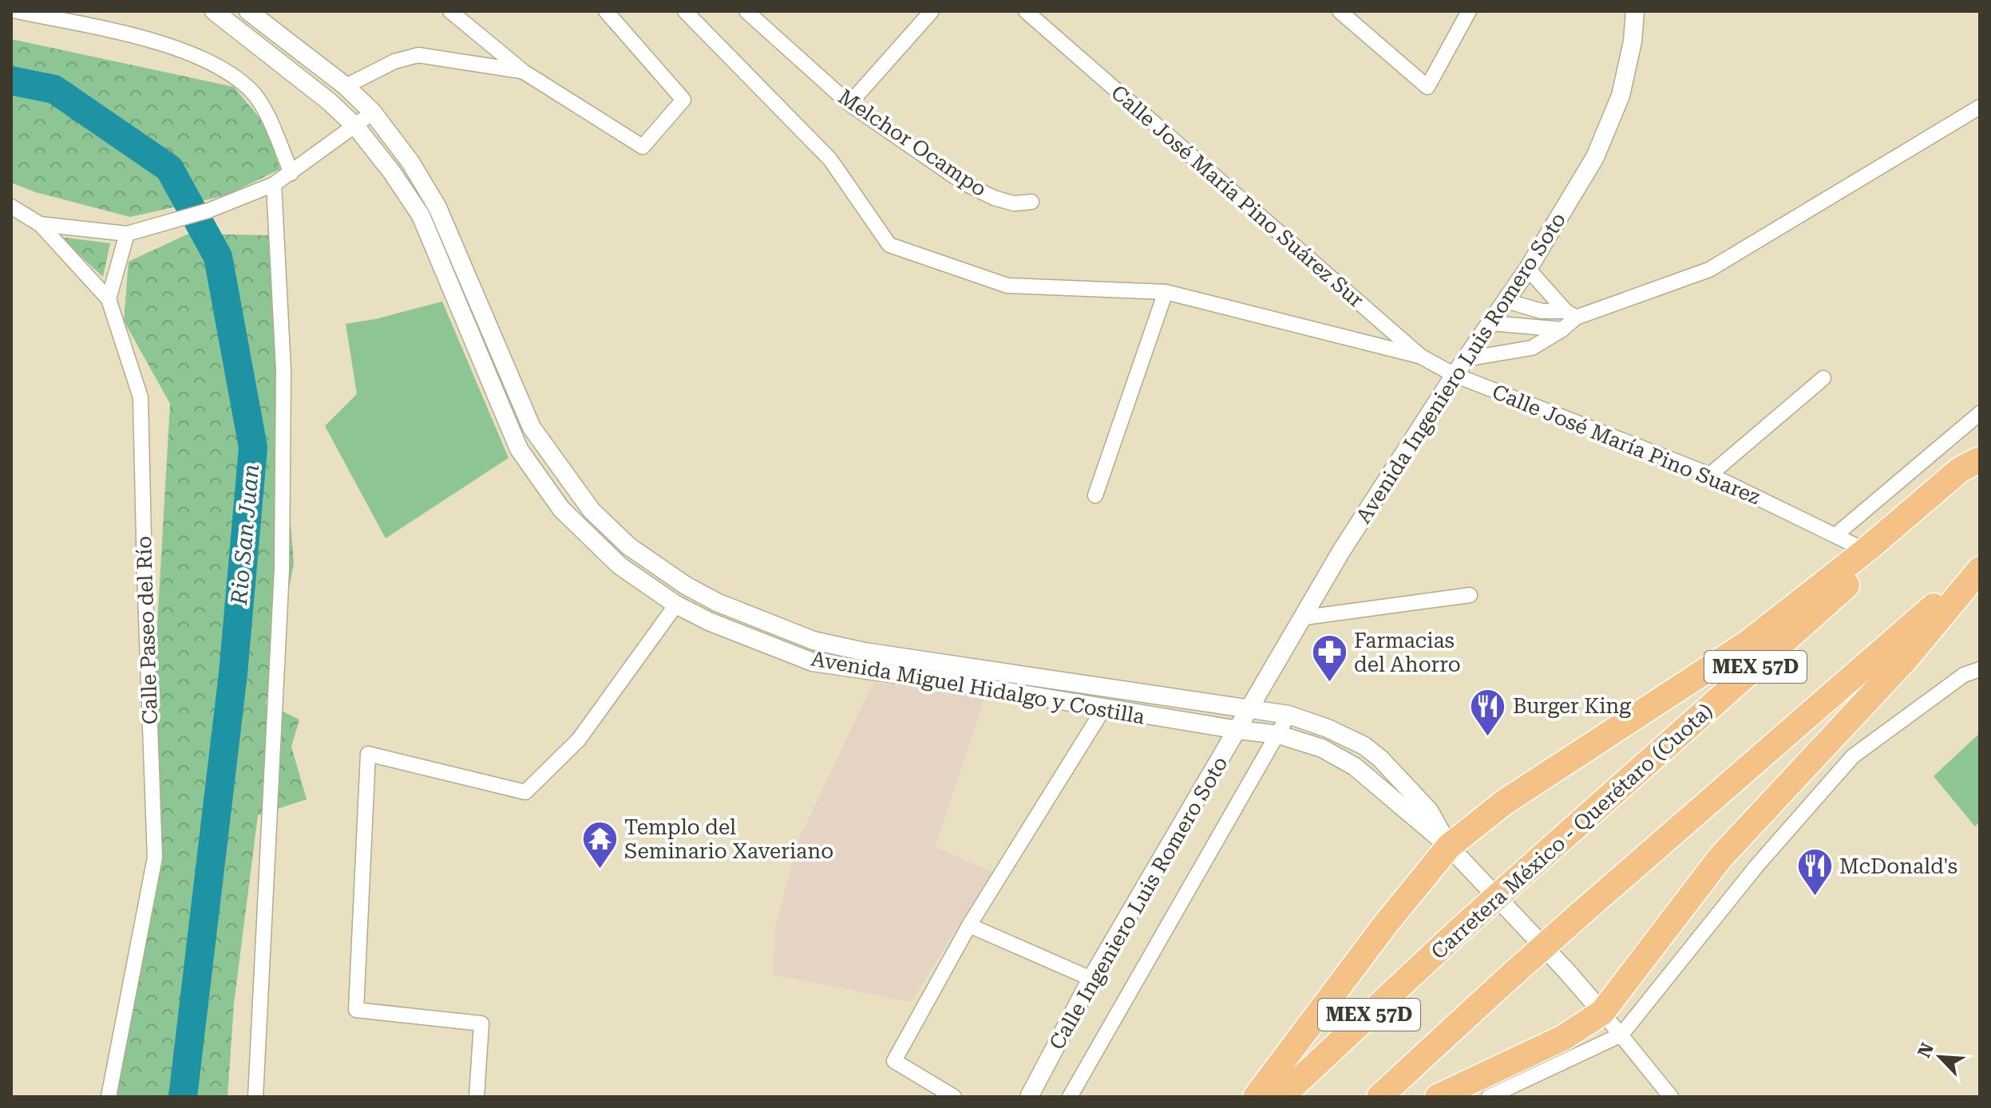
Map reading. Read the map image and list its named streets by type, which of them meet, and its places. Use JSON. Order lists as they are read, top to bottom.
{
  "streets": {
    "highway": ["MEX 57D", "Carretera México - Querétaro (Cuota)"],
    "street": [
      "Melchor Ocampo",
      "Calle José María Pino Suárez Sur",
      "Avenida Ingeniero Luis Romero Soto",
      "Calle José María Pino Suarez",
      "Calle Paseo del Río",
      "Avenida Miguel Hidalgo y Costilla",
      "Calle Ingeniero Luis Romero Soto"
    ]
  },
  "crossings": [
    ["Calle José María Pino Suárez Sur", "Avenida Ingeniero Luis Romero Soto"],
    ["Calle José María Pino Suárez Sur", "Calle José María Pino Suarez"],
    ["Avenida Ingeniero Luis Romero Soto", "Calle José María Pino Suarez"],
    ["Avenida Ingeniero Luis Romero Soto", "Avenida Miguel Hidalgo y Costilla"],
    ["Avenida Ingeniero Luis Romero Soto", "Calle Ingeniero Luis Romero Soto"],
    ["Avenida Miguel Hidalgo y Costilla", "Calle Ingeniero Luis Romero Soto"]
  ],
  "water": ["Rio San Juan"],
  "places": {
    "pharmacy": ["Farmacias del Ahorro"],
    "restaurant": ["Burger King", "McDonald's"],
    "temple": ["Templo del Seminario Xaveriano"]
  },
  "north": "top left"
}
